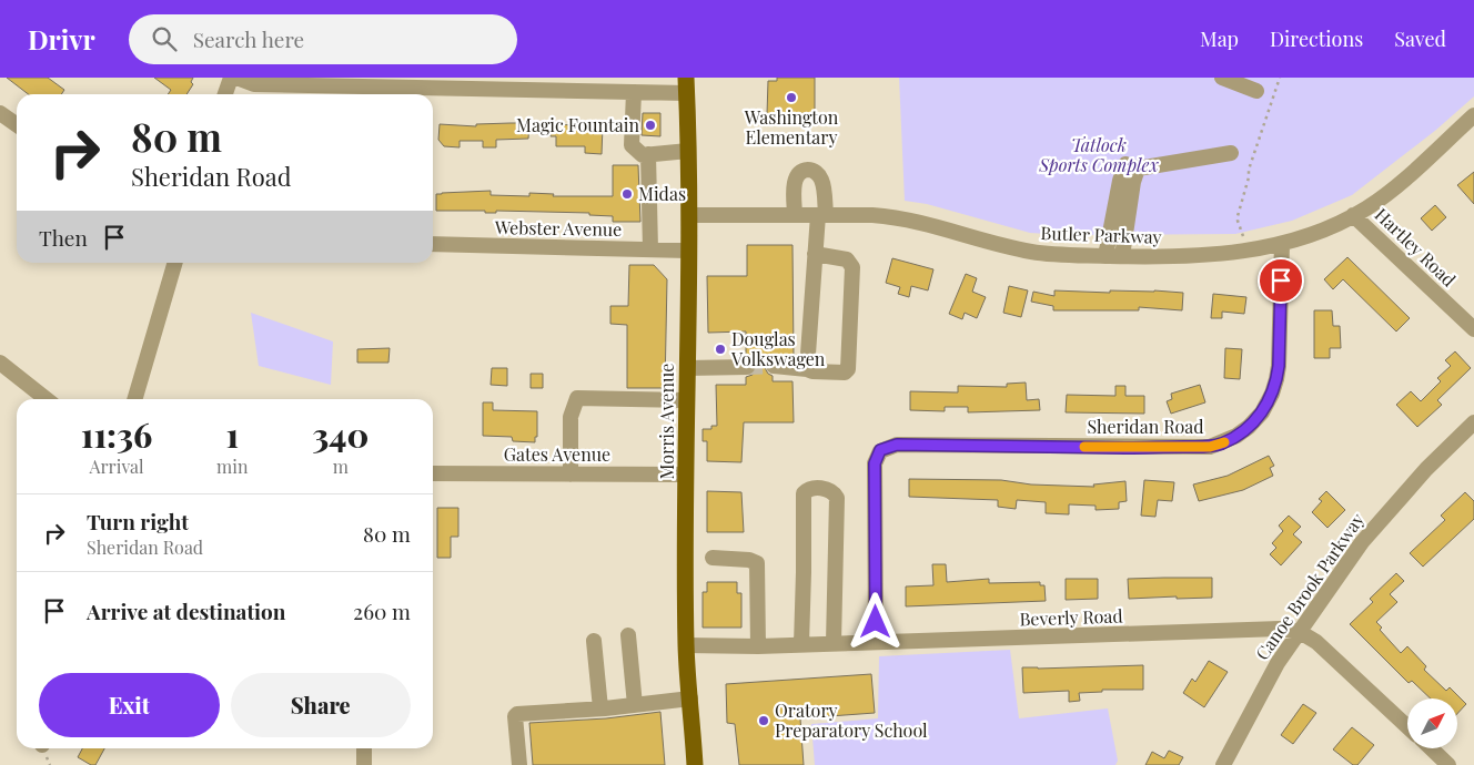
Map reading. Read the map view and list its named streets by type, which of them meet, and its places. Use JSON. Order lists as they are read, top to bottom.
{
  "streets": {
    "main road": ["Morris Avenue"],
    "street": [
      "Webster Avenue",
      "Butler Parkway",
      "Hartley Road",
      "Sheridan Road",
      "Gates Avenue",
      "Canoe Brook Parkway",
      "Beverly Road"
    ]
  },
  "crossings": [
    ["Webster Avenue", "Morris Avenue"],
    ["Butler Parkway", "Hartley Road"],
    ["Butler Parkway", "Morris Avenue"],
    ["Butler Parkway", "Sheridan Road"],
    ["Morris Avenue", "Gates Avenue"],
    ["Morris Avenue", "Beverly Road"],
    ["Sheridan Road", "Beverly Road"],
    ["Canoe Brook Parkway", "Beverly Road"]
  ],
  "parks": ["Tatlock Sports Complex"],
  "places": [
    "Washington Elementary",
    "Magic Fountain",
    "Midas",
    "Douglas Volkswagen",
    "Oratory Preparatory School"
  ],
  "north": "top right",
  "page": {
    "header": "Drivr",
    "search": "Search here",
    "nav": ["Map", "Directions", "Saved"],
    "turn": ["80 m", "Sheridan Road"],
    "then": "Then",
    "eta": [
      "11:36",
      "Arrival",
      "1",
      "min",
      "340",
      "m"
    ],
    "list": [
      {
        "name": "Turn right",
        "note": "Sheridan Road",
        "value": "80 m"
      },
      {
        "name": "Arrive at destination",
        "value": "260 m"
      }
    ],
    "buttons": ["Exit", "Share"]
  }
}
